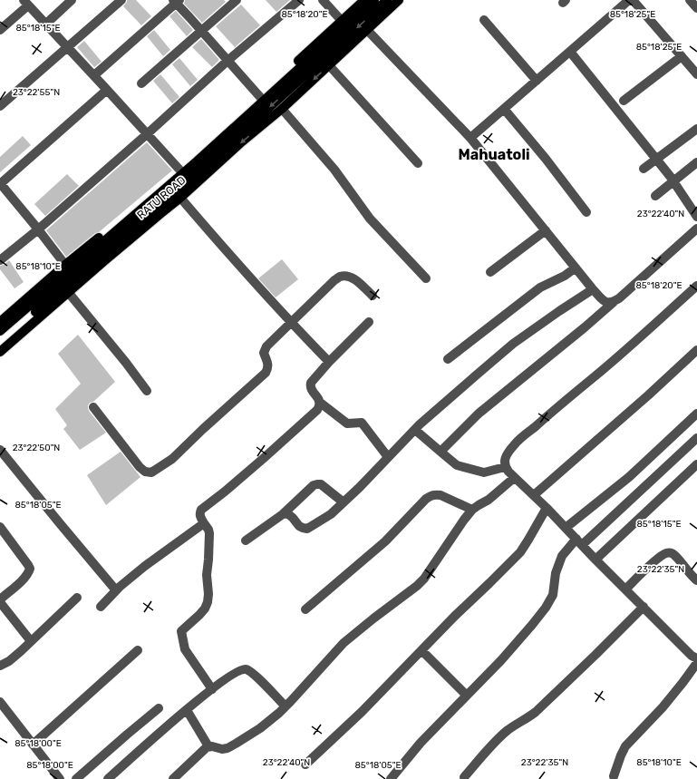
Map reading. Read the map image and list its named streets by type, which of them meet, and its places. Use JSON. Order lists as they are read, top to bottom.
{
  "streets": {
    "main road": ["RATU ROAD"]
  },
  "districts": ["Mahuatoli"],
  "coordinates": [
    "85°18'20\"E",
    "85°18'25\"E",
    "85°18'15\"E",
    "23°22'55\"N",
    "23°22'40\"N",
    "85°18'10\"E",
    "23°22'50\"N",
    "85°18'05\"E",
    "23°22'35\"N",
    "85°18'00\"E"
  ]
}
